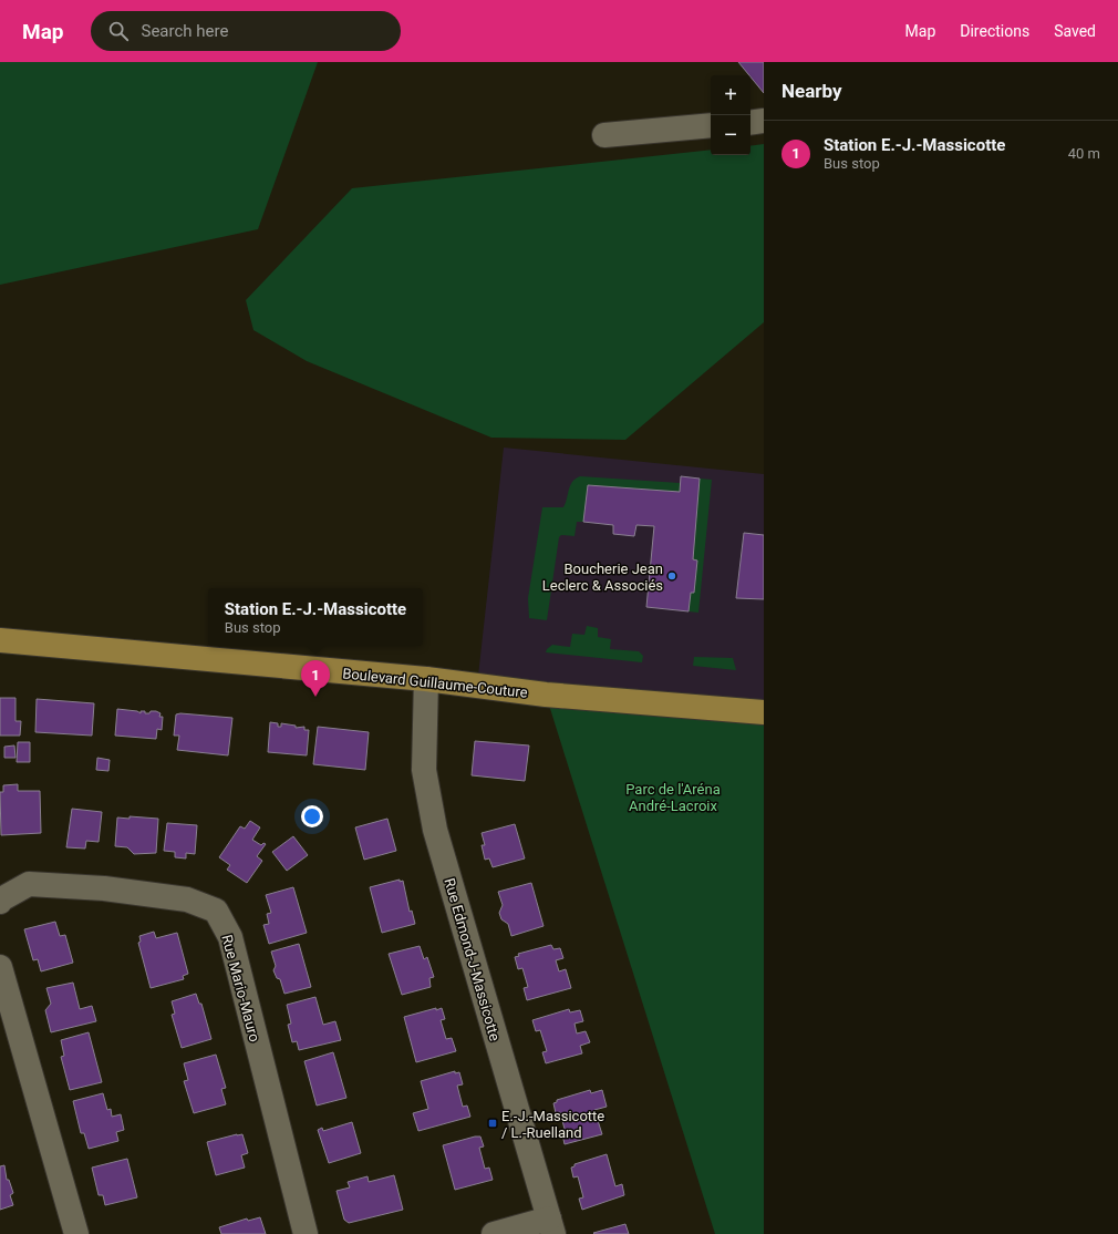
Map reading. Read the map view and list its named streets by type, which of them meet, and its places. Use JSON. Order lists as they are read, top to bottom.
{
  "streets": {
    "main road": ["Boulevard Guillaume-Couture"],
    "street": ["Rue Edmond-J-Massicotte", "Rue Mario-Mauro"]
  },
  "crossings": [
    ["Boulevard Guillaume-Couture", "Rue Edmond-J-Massicotte"]
  ],
  "parks": ["Parc de l'Aréna André-Lacroix"],
  "places": {
    "other": ["Boucherie Jean Leclerc & Associés"],
    "transit": ["E.-J.-Massicotte / L.-Ruelland"]
  },
  "page": {
    "header": "Map",
    "search": "Search here",
    "nav": ["Map", "Directions", "Saved"],
    "heading": "Nearby",
    "map_buttons": ["+", "−"],
    "list": [
      {
        "mark": "1",
        "name": "Station E.-J.-Massicotte",
        "note": "Bus stop",
        "value": "40 m"
      }
    ],
    "popup": ["Station E.-J.-Massicotte", "Bus stop"],
    "pins": "1"
  }
}
